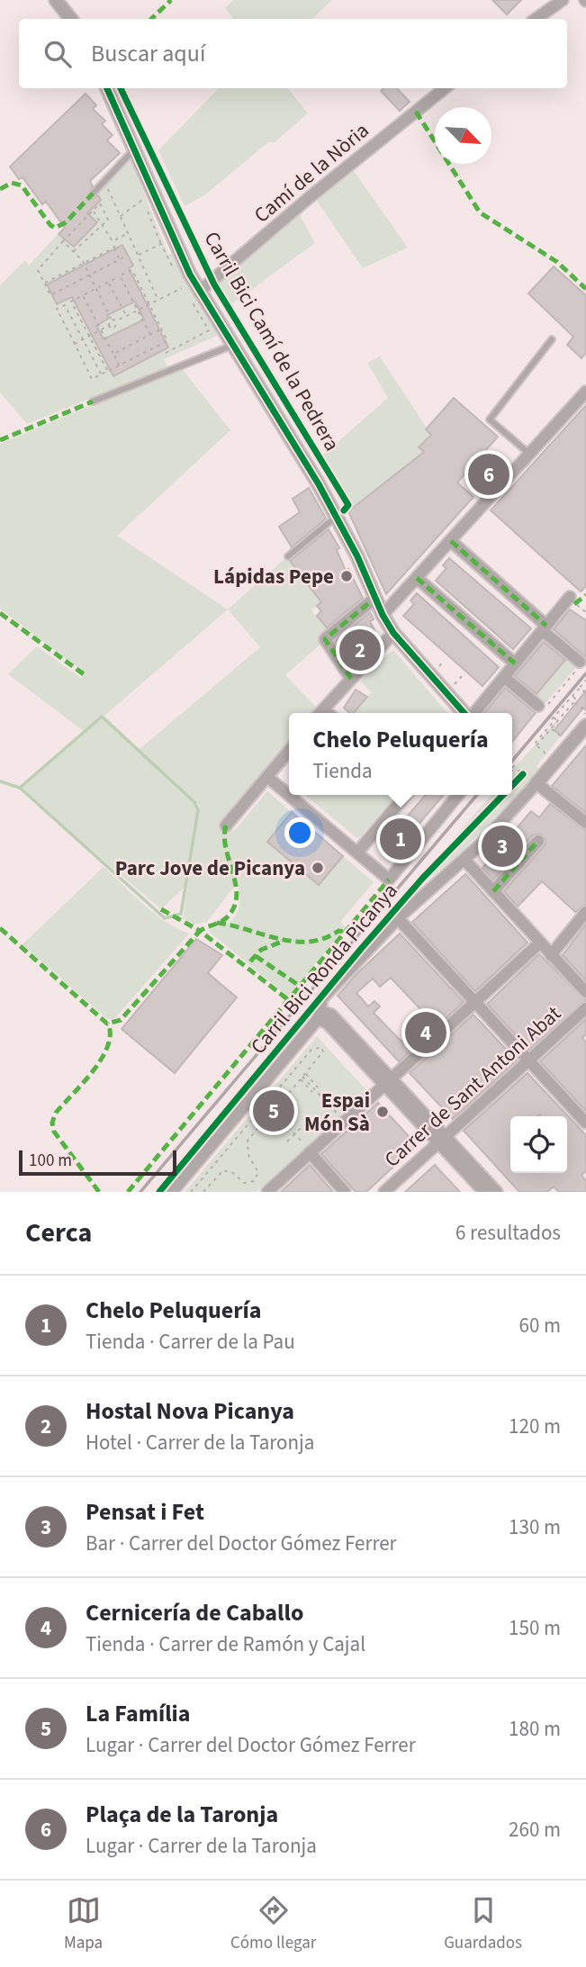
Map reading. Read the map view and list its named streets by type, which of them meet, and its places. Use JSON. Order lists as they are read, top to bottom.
{
  "streets": {
    "street": ["Camí de la Nòria", "Carrer de Sant Antoni Abat"],
    "cycle path": ["Carril Bici Camí de la Pedrera", "Carril Bici Ronda Picanya"]
  },
  "places": ["Lápidas Pepe", "Parc Jove de Picanya", "Espai Món Sà"],
  "scale_bar": "100 m",
  "north": "bottom right",
  "page": {
    "search": "Buscar aquí",
    "pins": [
      "6",
      "2",
      "1",
      "3",
      "4",
      "5"
    ],
    "popup": ["Chelo Peluquería", "Tienda"],
    "scale": "100 m",
    "heading": ["Cerca", "6 resultados"],
    "list": [
      {
        "mark": "1",
        "name": "Chelo Peluquería",
        "note": "Tienda · Carrer de la Pau",
        "value": "60 m"
      },
      {
        "mark": "2",
        "name": "Hostal Nova Picanya",
        "note": "Hotel · Carrer de la Taronja",
        "value": "120 m"
      },
      {
        "mark": "3",
        "name": "Pensat i Fet",
        "note": "Bar · Carrer del Doctor Gómez Ferrer",
        "value": "130 m"
      },
      {
        "mark": "4",
        "name": "Cernicería de Caballo",
        "note": "Tienda · Carrer de Ramón y Cajal",
        "value": "150 m"
      },
      {
        "mark": "5",
        "name": "La Família",
        "note": "Lugar · Carrer del Doctor Gómez Ferrer",
        "value": "180 m"
      },
      {
        "mark": "6",
        "name": "Plaça de la Taronja",
        "note": "Lugar · Carrer de la Taronja",
        "value": "260 m"
      }
    ],
    "nav": ["Mapa", "Cómo llegar", "Guardados"]
  }
}
